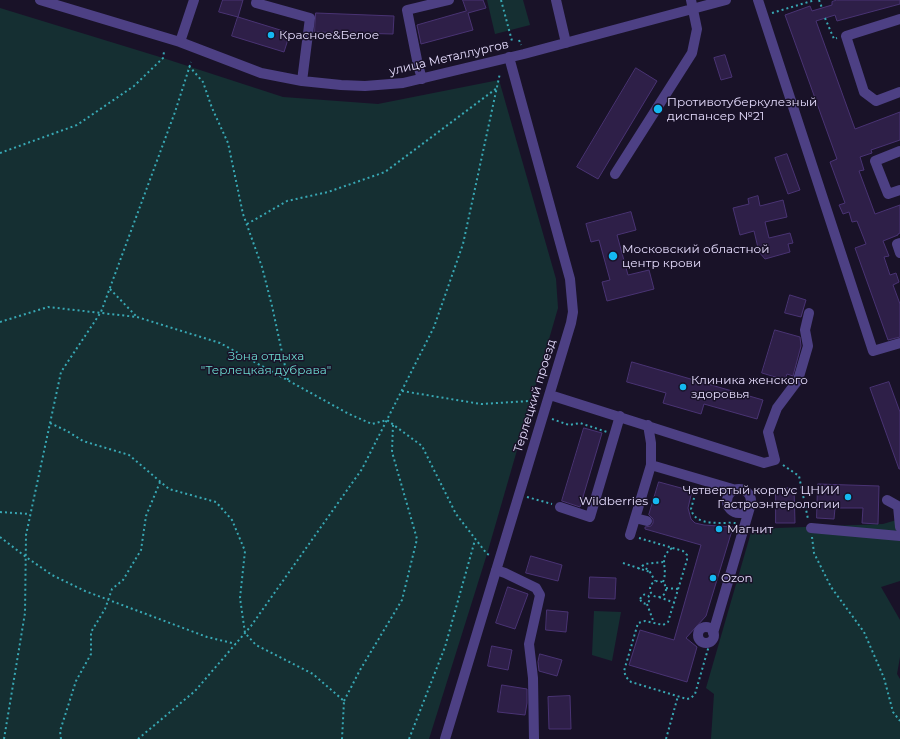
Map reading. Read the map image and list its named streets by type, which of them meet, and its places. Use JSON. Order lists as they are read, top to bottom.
{
  "streets": {
    "street": ["улица Металлургов", "Терлецкий проезд"]
  },
  "crossings": [
    ["улица Металлургов", "Терлецкий проезд"]
  ],
  "parks": ["Зона отдыха \"Терлецкая дубрава\""],
  "places": [
    "Красное&Белое",
    "Противотуберкулезный диспансер №21",
    "Московский областной центр крови",
    "Клиника женского здоровья",
    "Четвертый корпус ЦНИИ Гастроэнтерологии",
    "Wildberries",
    "Магнит",
    "Ozon"
  ]
}
